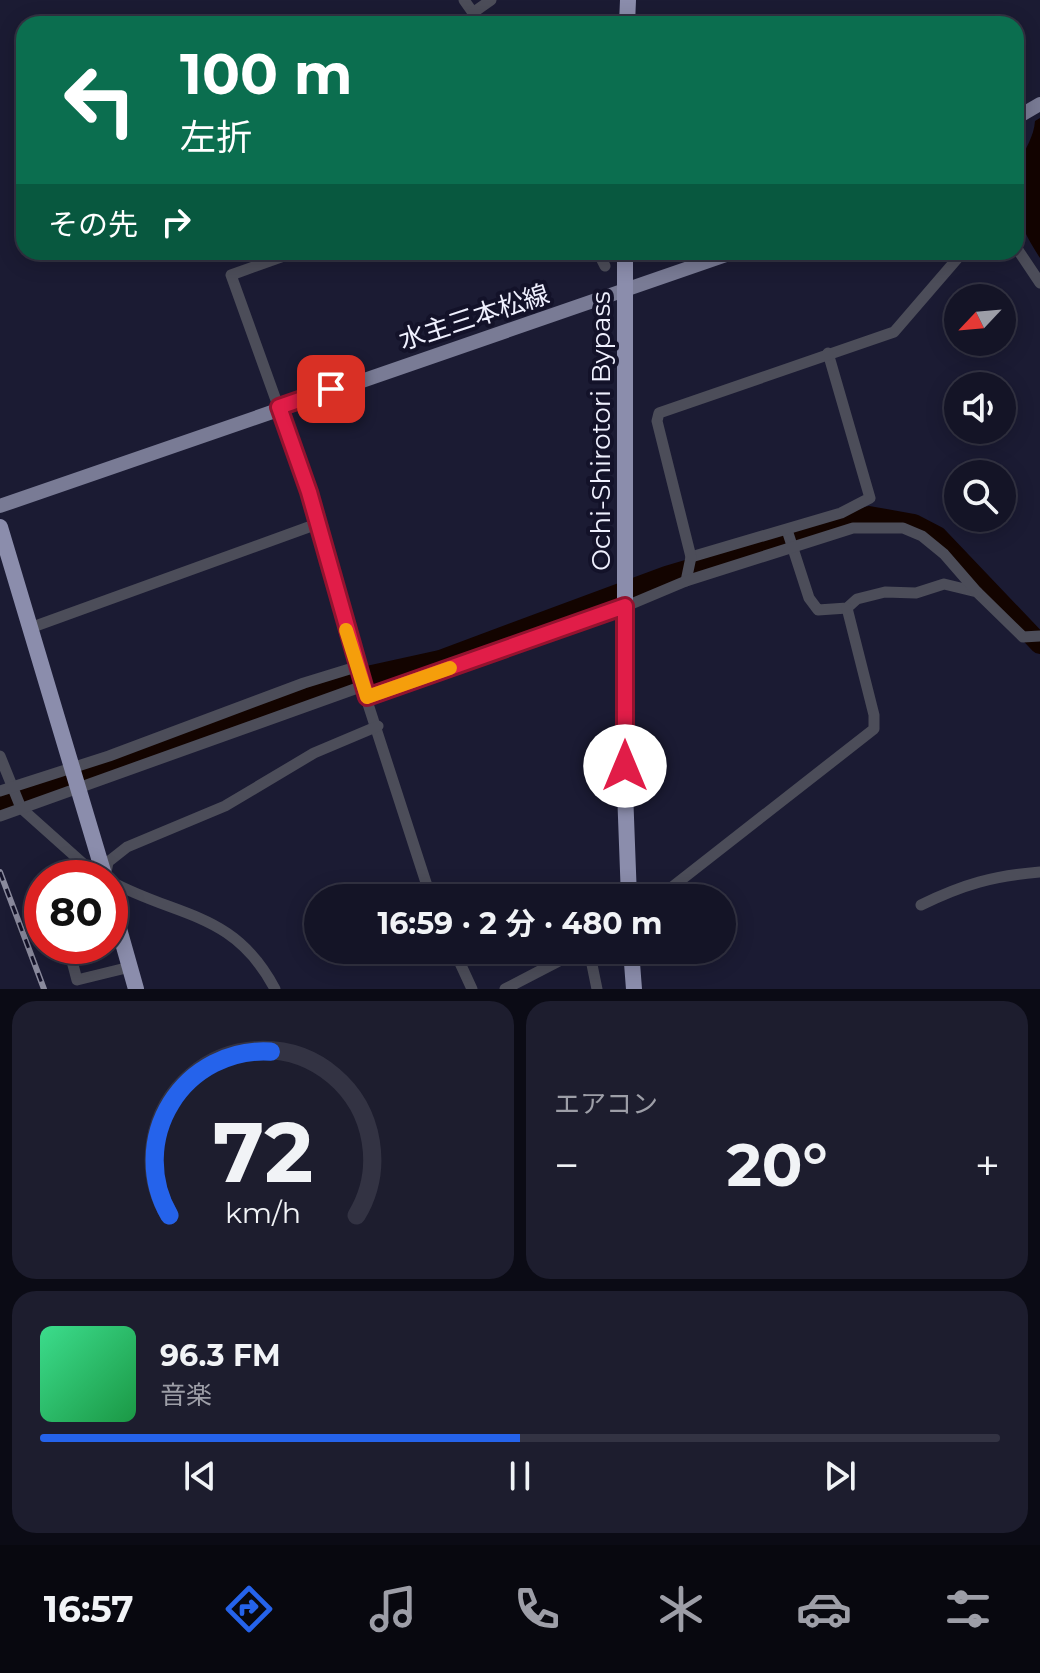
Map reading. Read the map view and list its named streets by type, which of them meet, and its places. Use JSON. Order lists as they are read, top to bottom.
{
  "streets": {
    "highway": ["Ochi-Shirotori Bypass"],
    "main road": ["水主三本松線"]
  },
  "crossings": [
    ["水主三本松線", "Ochi-Shirotori Bypass"]
  ],
  "north": "bottom left",
  "page": {
    "turn": ["100 m", "左折"],
    "then": "その先",
    "limit": "80",
    "trip": "16:59 · 2 分 · 480 m",
    "tile": "エアコン",
    "heat": ["−", "20°", "+"],
    "song": ["96.3 FM", "音楽"],
    "tabs": "16:57",
    "gauge": ["72", "km/h"]
  }
}
